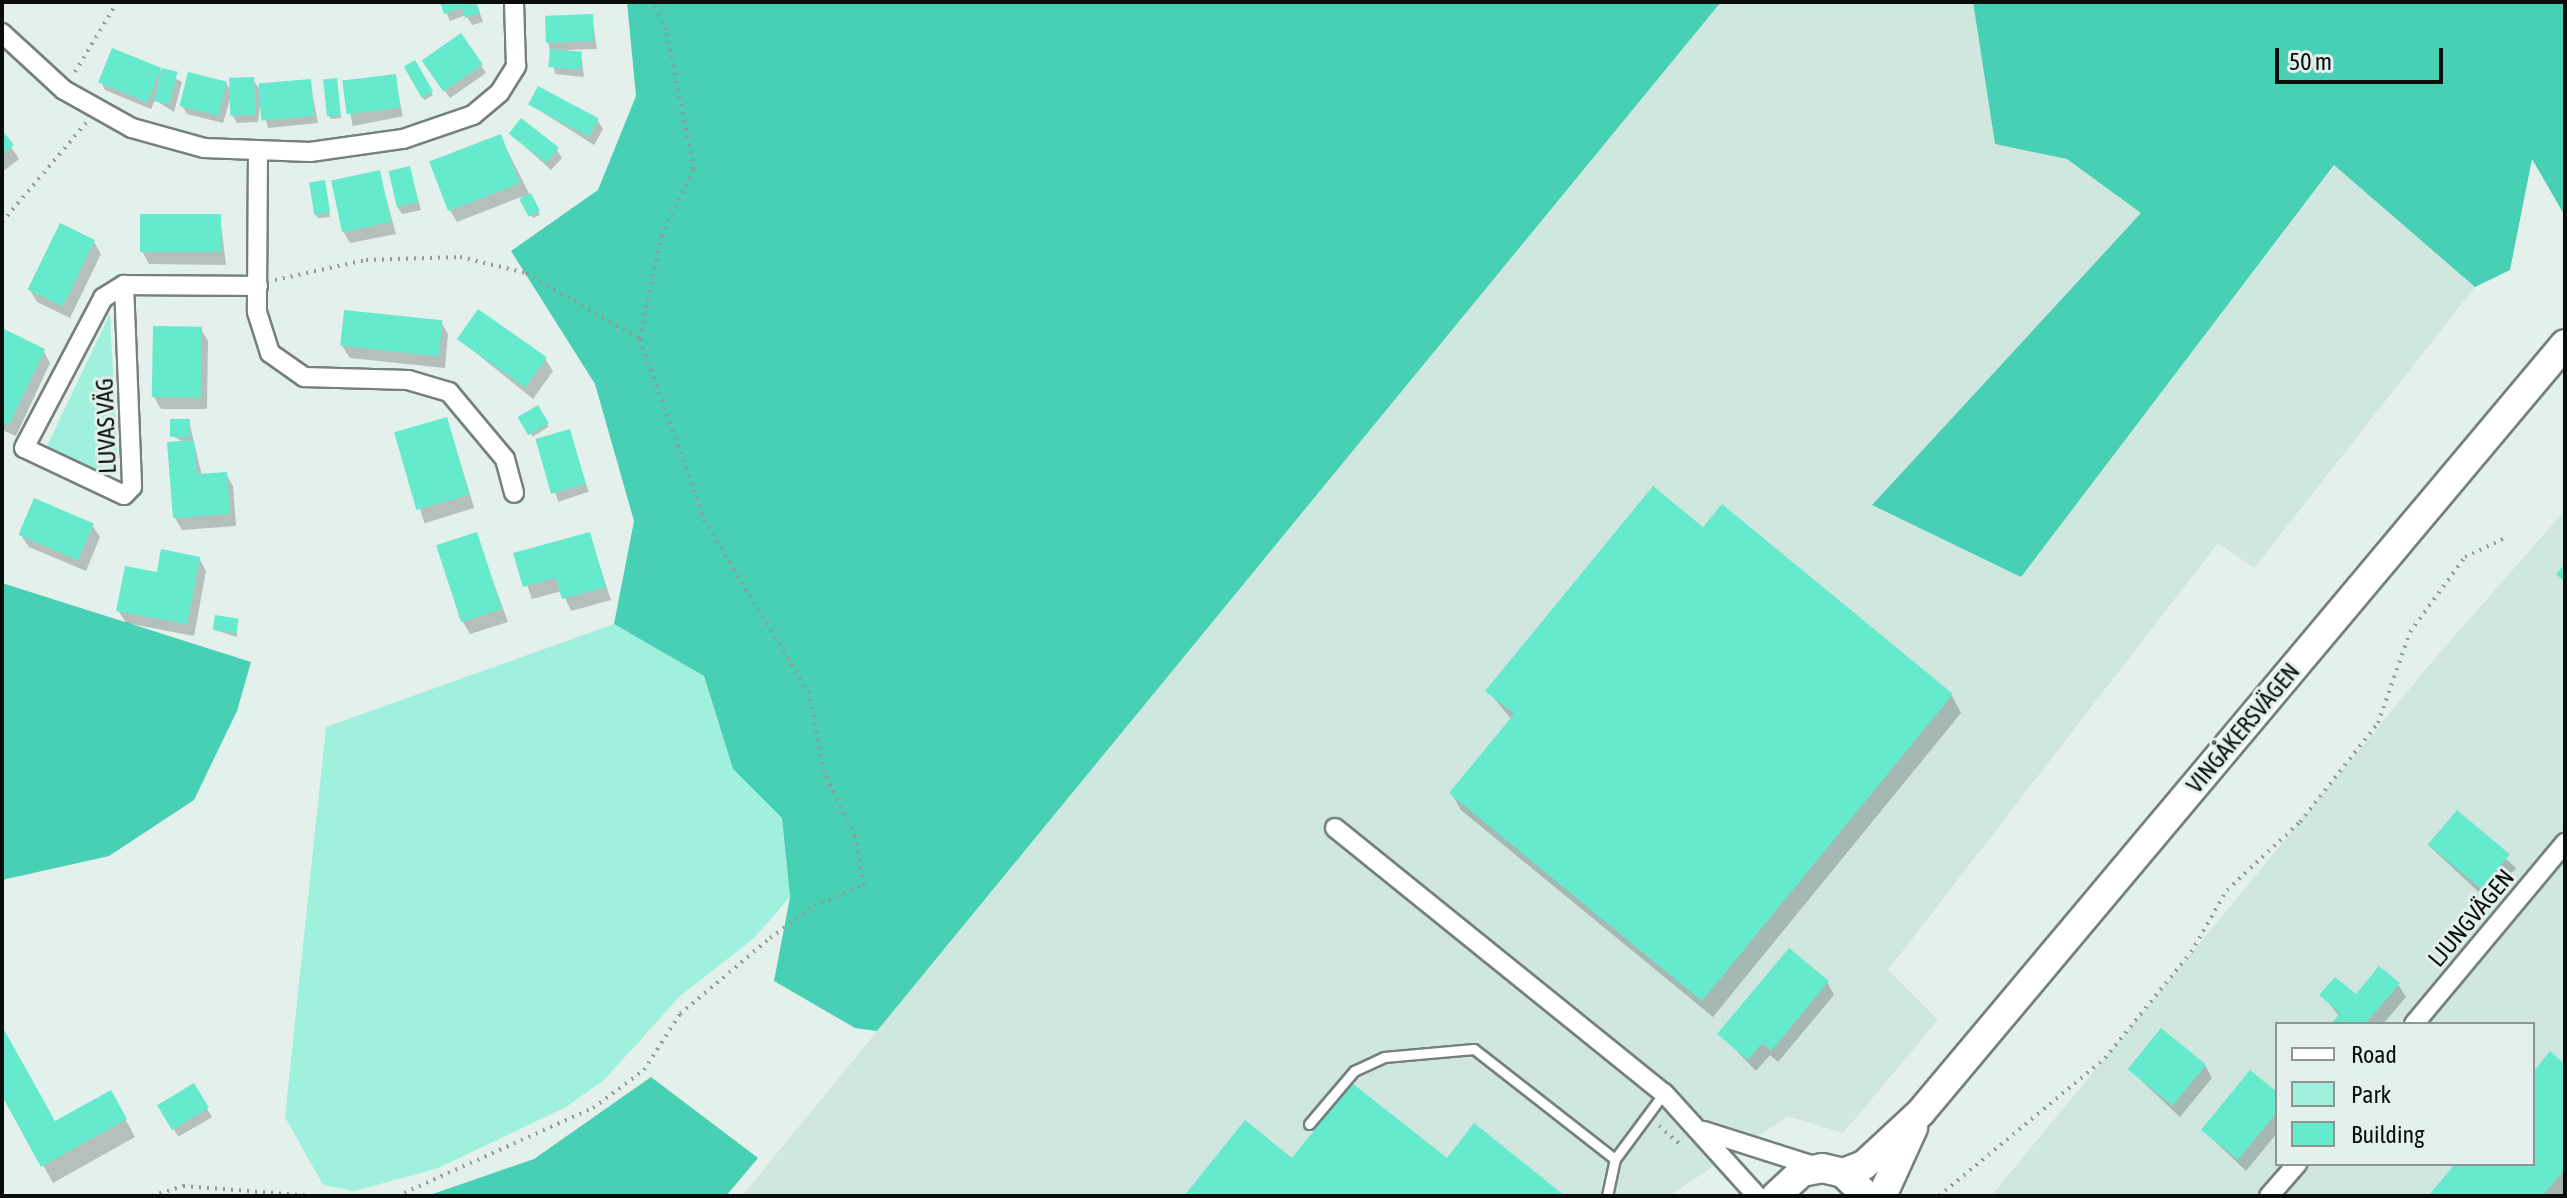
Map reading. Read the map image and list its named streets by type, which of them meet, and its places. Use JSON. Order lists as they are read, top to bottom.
{
  "streets": {
    "main road": ["VINGÅKERSVÄGEN"],
    "street": ["LUVAS VÄG", "LJUNGVÄGEN"]
  },
  "legend": ["Road", "Park", "Building"],
  "scale_bar": "50 m"
}
